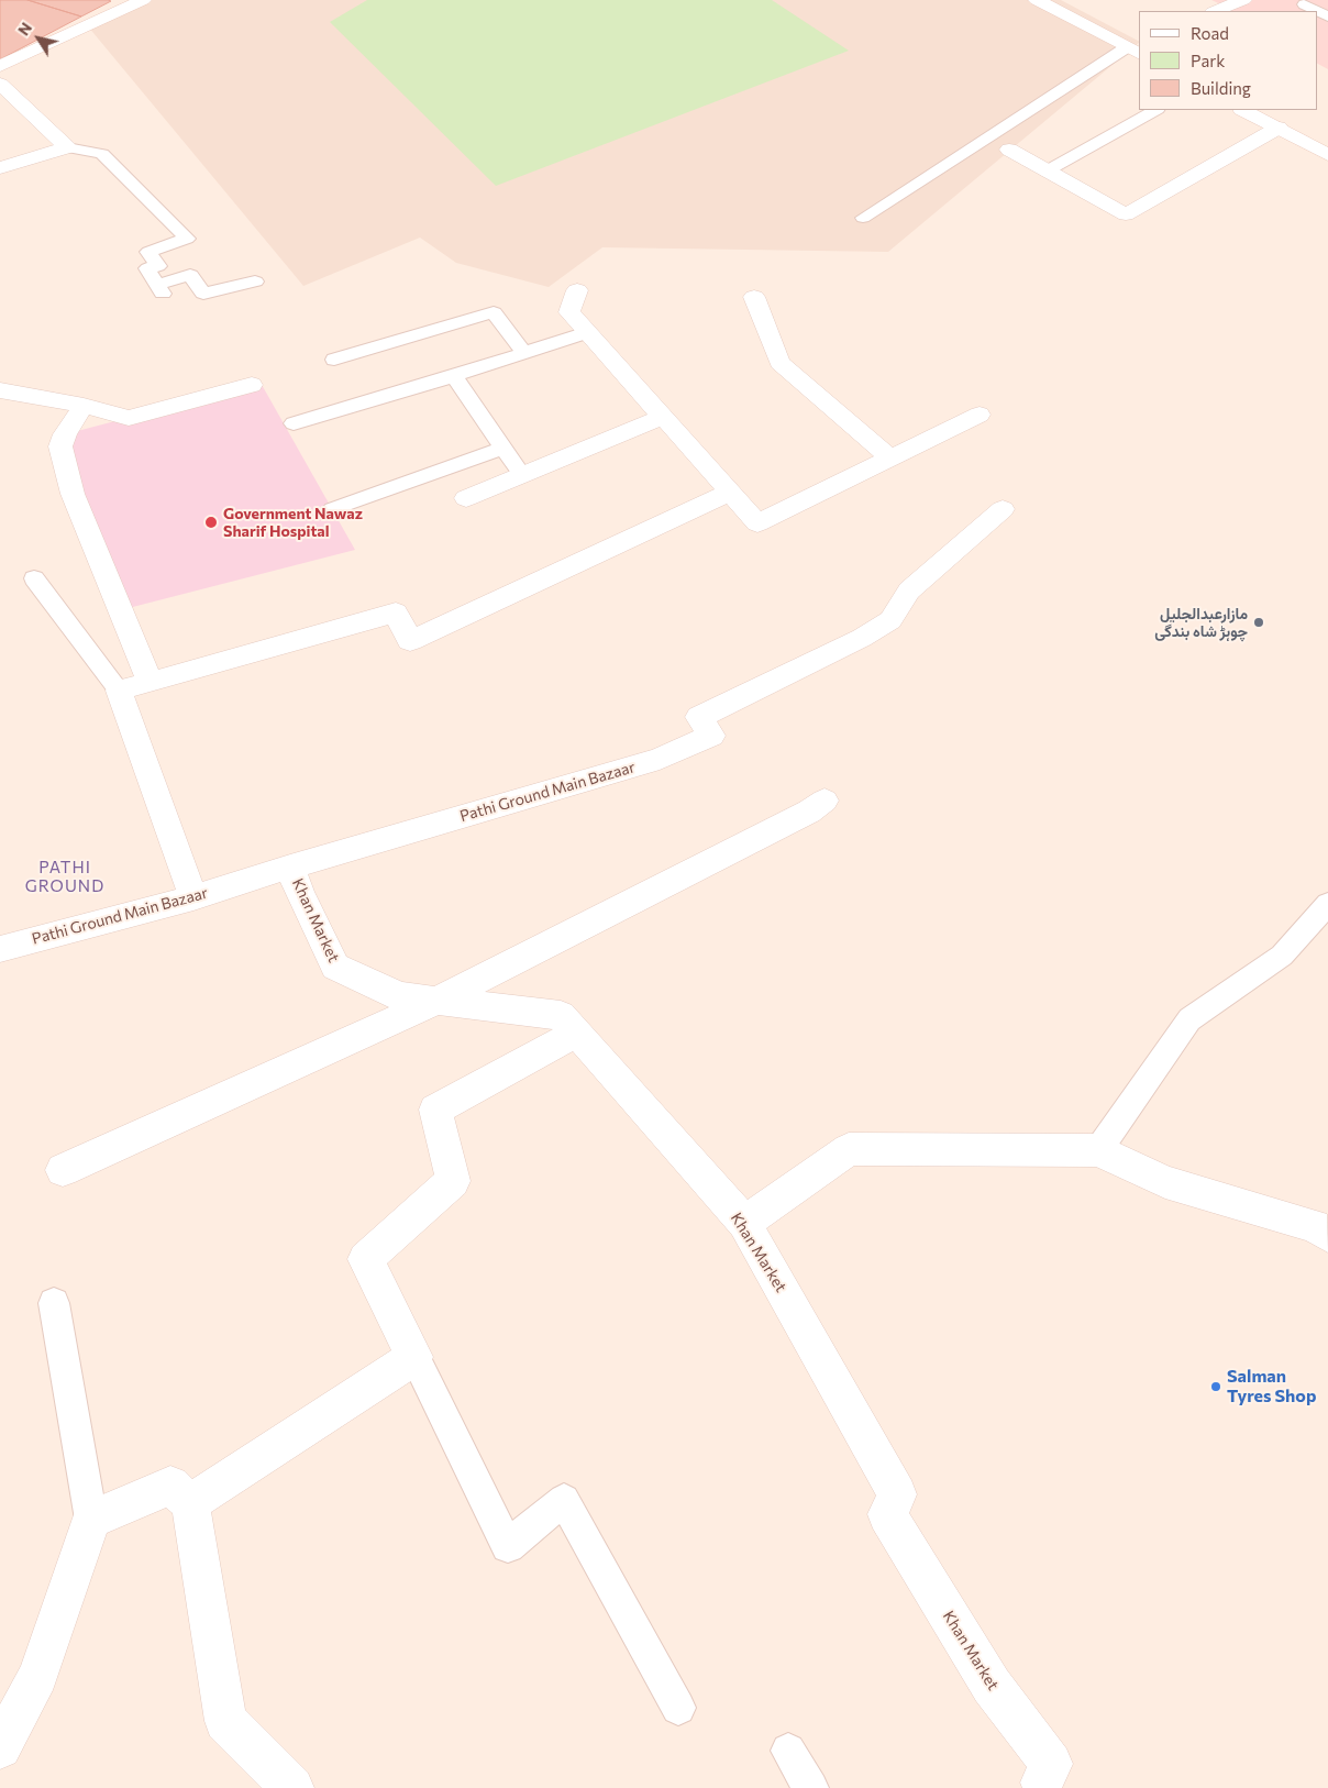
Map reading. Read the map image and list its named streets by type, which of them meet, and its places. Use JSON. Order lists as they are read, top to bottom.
{
  "streets": {
    "street": ["Pathi Ground Main Bazaar", "Khan Market"]
  },
  "crossings": [
    ["Pathi Ground Main Bazaar", "Khan Market"]
  ],
  "districts": ["PATHI GROUND"],
  "places": ["Government Nawaz Sharif Hospital", "مازارعبدالجلیل چوہڑ شاہ بندگی", "Salman Tyres Shop"],
  "legend": ["Road", "Park", "Building"],
  "north": "top left"
}
